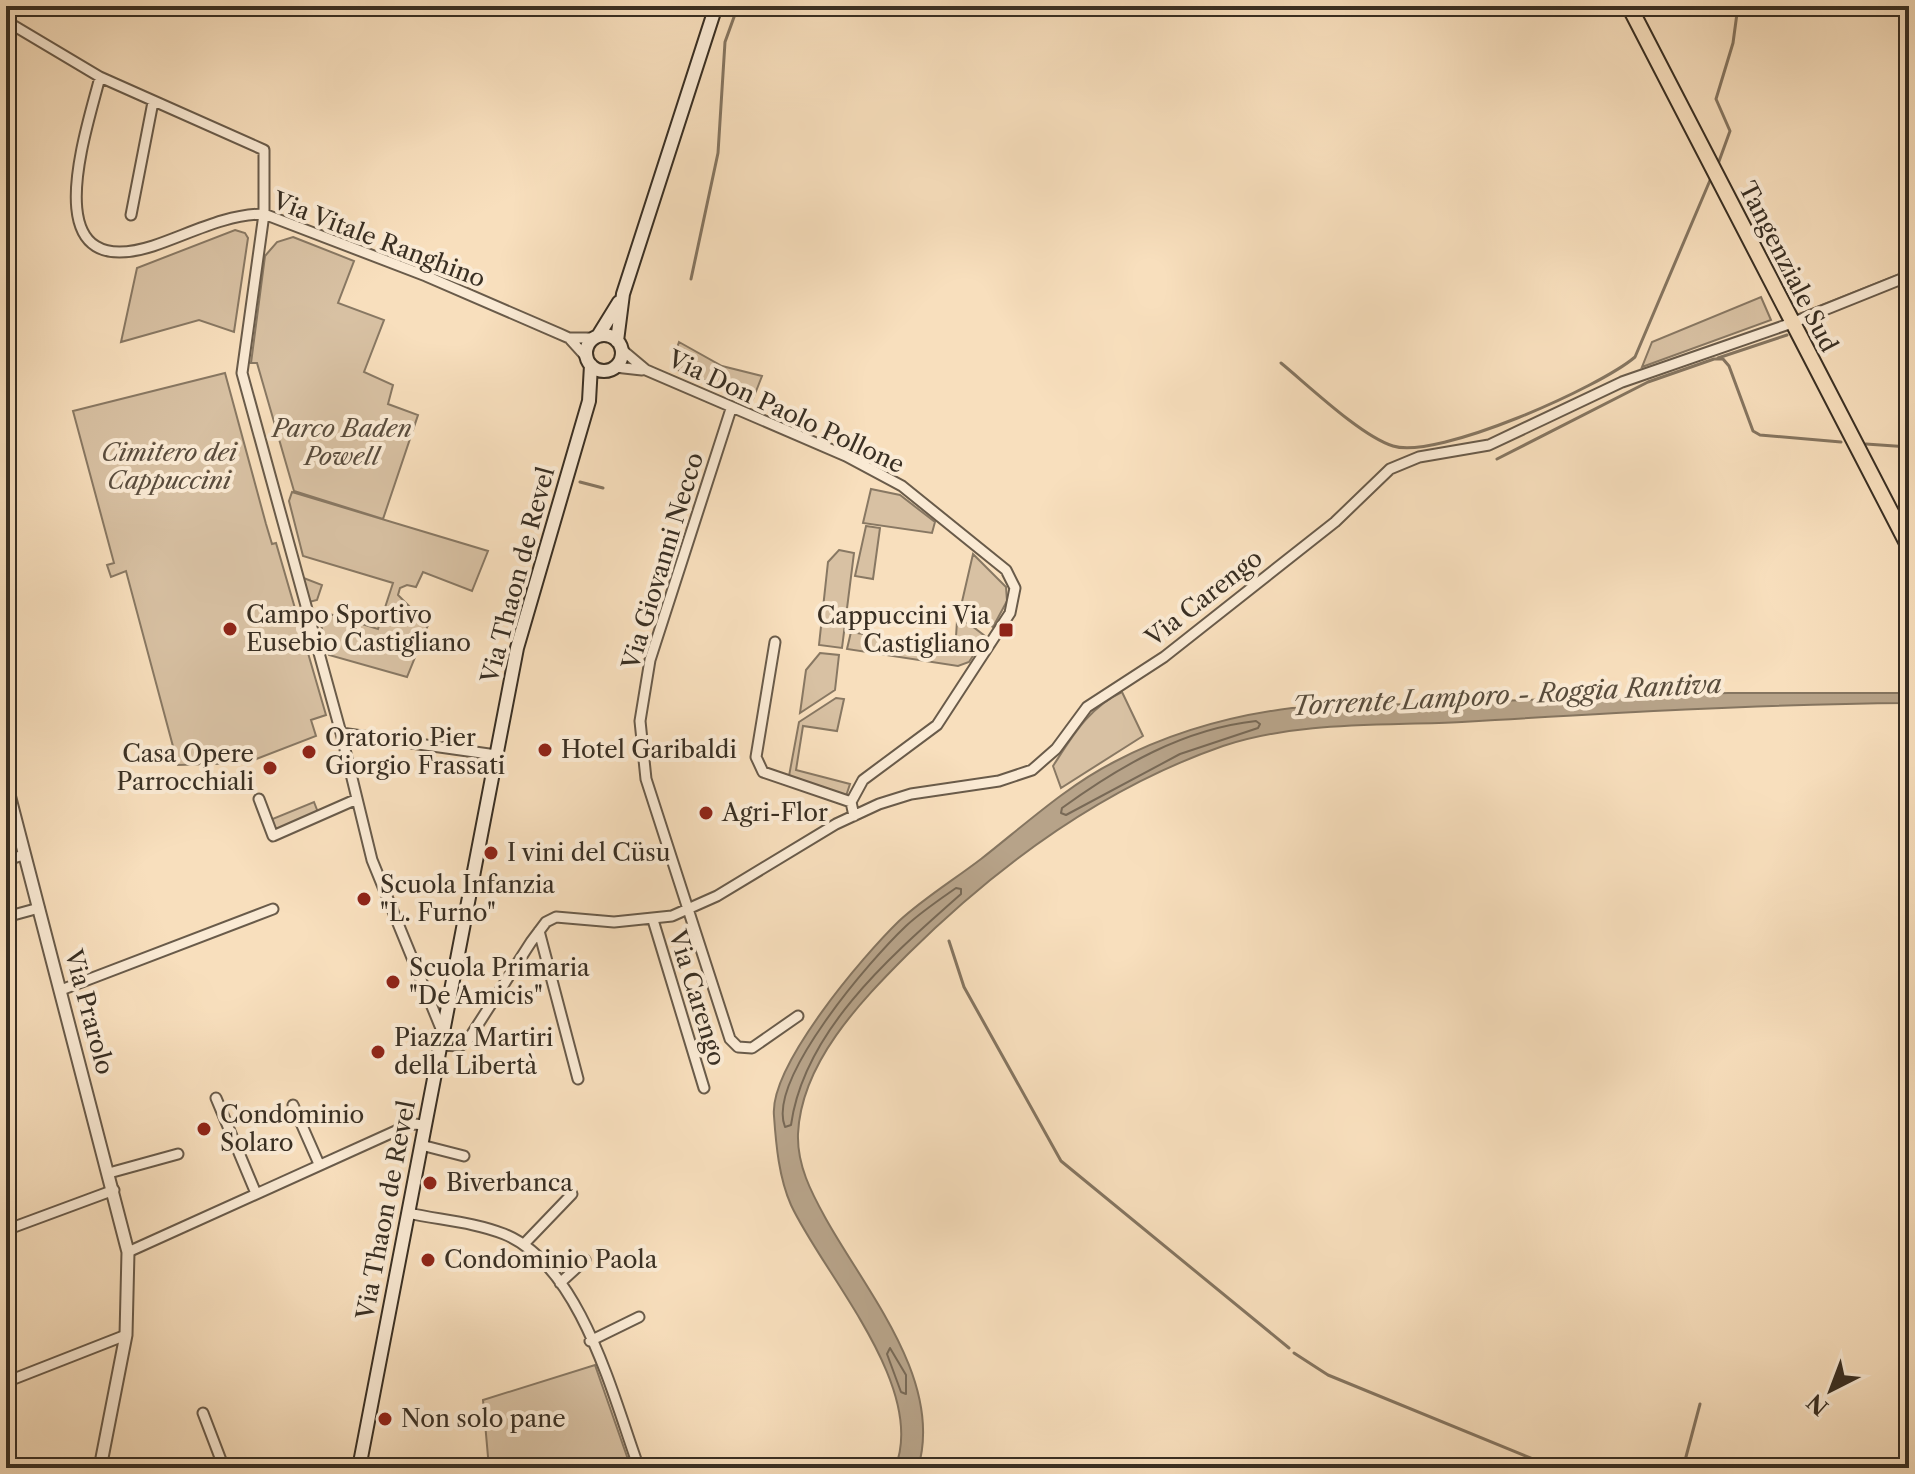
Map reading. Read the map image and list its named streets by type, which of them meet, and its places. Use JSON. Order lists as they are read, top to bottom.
{
  "streets": {
    "main road": ["Tangenziale Sud", "Via Thaon de Revel"],
    "street": [
      "Via Vitale Ranghino",
      "Via Don Paolo Pollone",
      "Via Giovanni Necco",
      "Via Carengo",
      "Via Prarolo"
    ]
  },
  "crossings": [
    ["Via Vitale Ranghino", "Via Don Paolo Pollone"],
    ["Via Vitale Ranghino", "Via Thaon de Revel"],
    ["Tangenziale Sud", "Via Carengo"],
    ["Via Don Paolo Pollone", "Via Giovanni Necco"],
    ["Via Don Paolo Pollone", "Via Thaon de Revel"],
    ["Via Giovanni Necco", "Via Carengo"]
  ],
  "water": ["Torrente Lamporo - Roggia Rantiva"],
  "parks": ["Parco Baden Powell", "Cimitero dei Cappuccini"],
  "places": {
    "other": [
      "Campo Sportivo Eusebio Castigliano",
      "Hotel Garibaldi",
      "Oratorio Pier Giorgio Frassati",
      "Casa Opere Parrocchiali",
      "Agri-Flor",
      "I vini del Cüsu",
      "Scuola Infanzia \"L. Furno\"",
      "Scuola Primaria \"De Amicis\"",
      "Piazza Martiri della Libertà",
      "Condominio Solaro",
      "Biverbanca",
      "Condominio Paola",
      "Non solo pane"
    ],
    "transit": ["Cappuccini Via Castigliano"]
  },
  "north": "bottom left"
}
